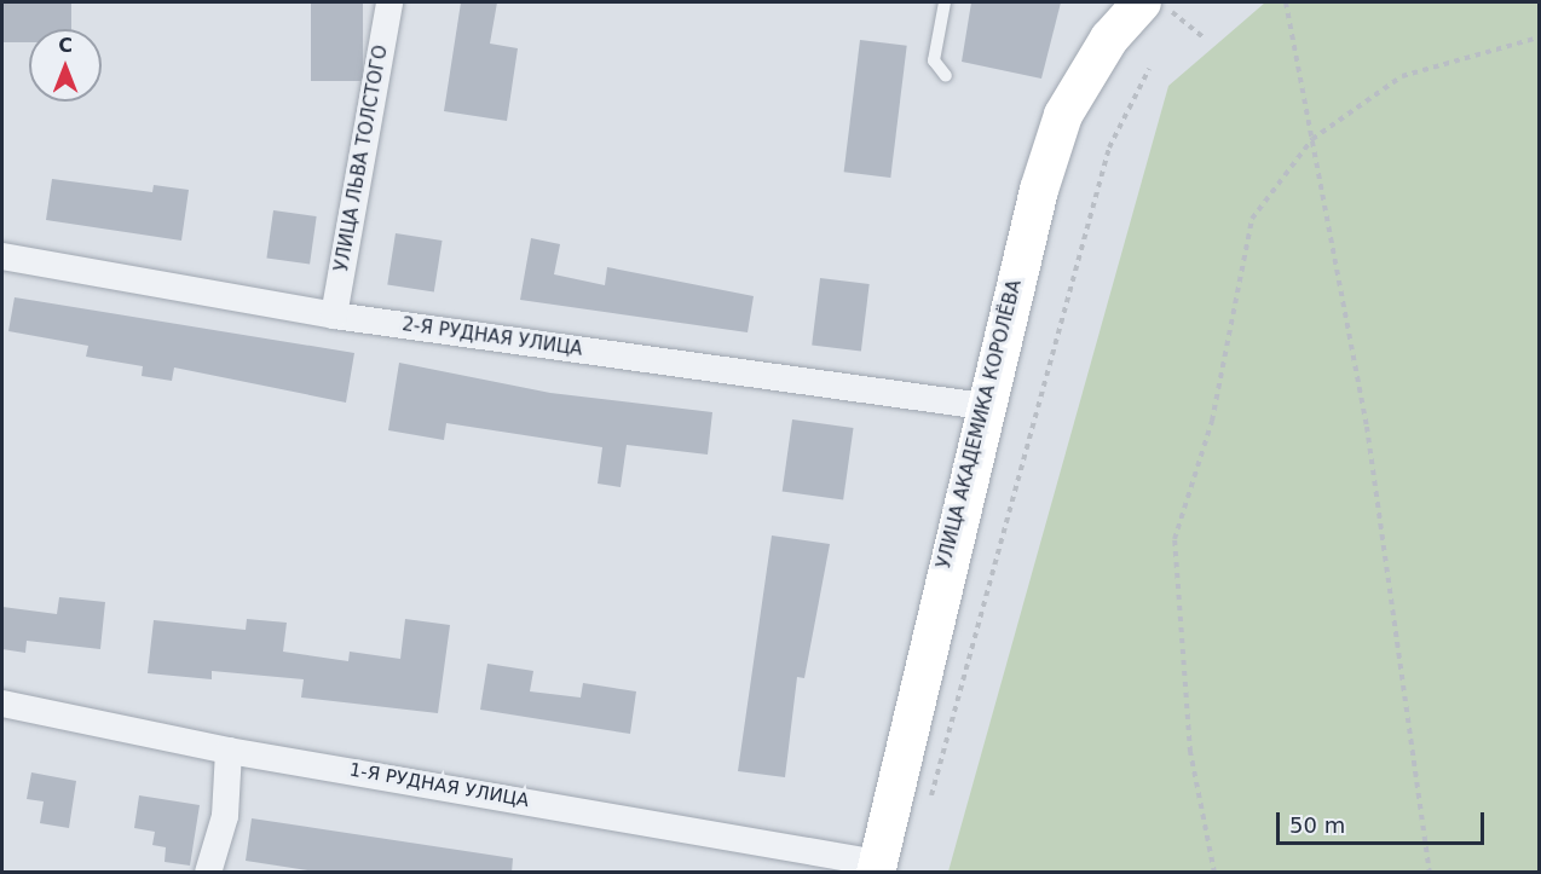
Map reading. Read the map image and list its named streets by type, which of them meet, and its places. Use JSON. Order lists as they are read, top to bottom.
{
  "streets": {
    "street": [
      "УЛИЦА ЛЬВА ТОЛСТОГО",
      "2-Я РУДНАЯ УЛИЦА",
      "УЛИЦА АКАДЕМИКА КОРОЛЁВА",
      "1-Я РУДНАЯ УЛИЦА"
    ]
  },
  "crossings": [
    ["УЛИЦА ЛЬВА ТОЛСТОГО", "2-Я РУДНАЯ УЛИЦА"],
    ["2-Я РУДНАЯ УЛИЦА", "УЛИЦА АКАДЕМИКА КОРОЛЁВА"],
    ["УЛИЦА АКАДЕМИКА КОРОЛЁВА", "1-Я РУДНАЯ УЛИЦА"]
  ],
  "scale_bar": "50 m",
  "north": "top"
}
